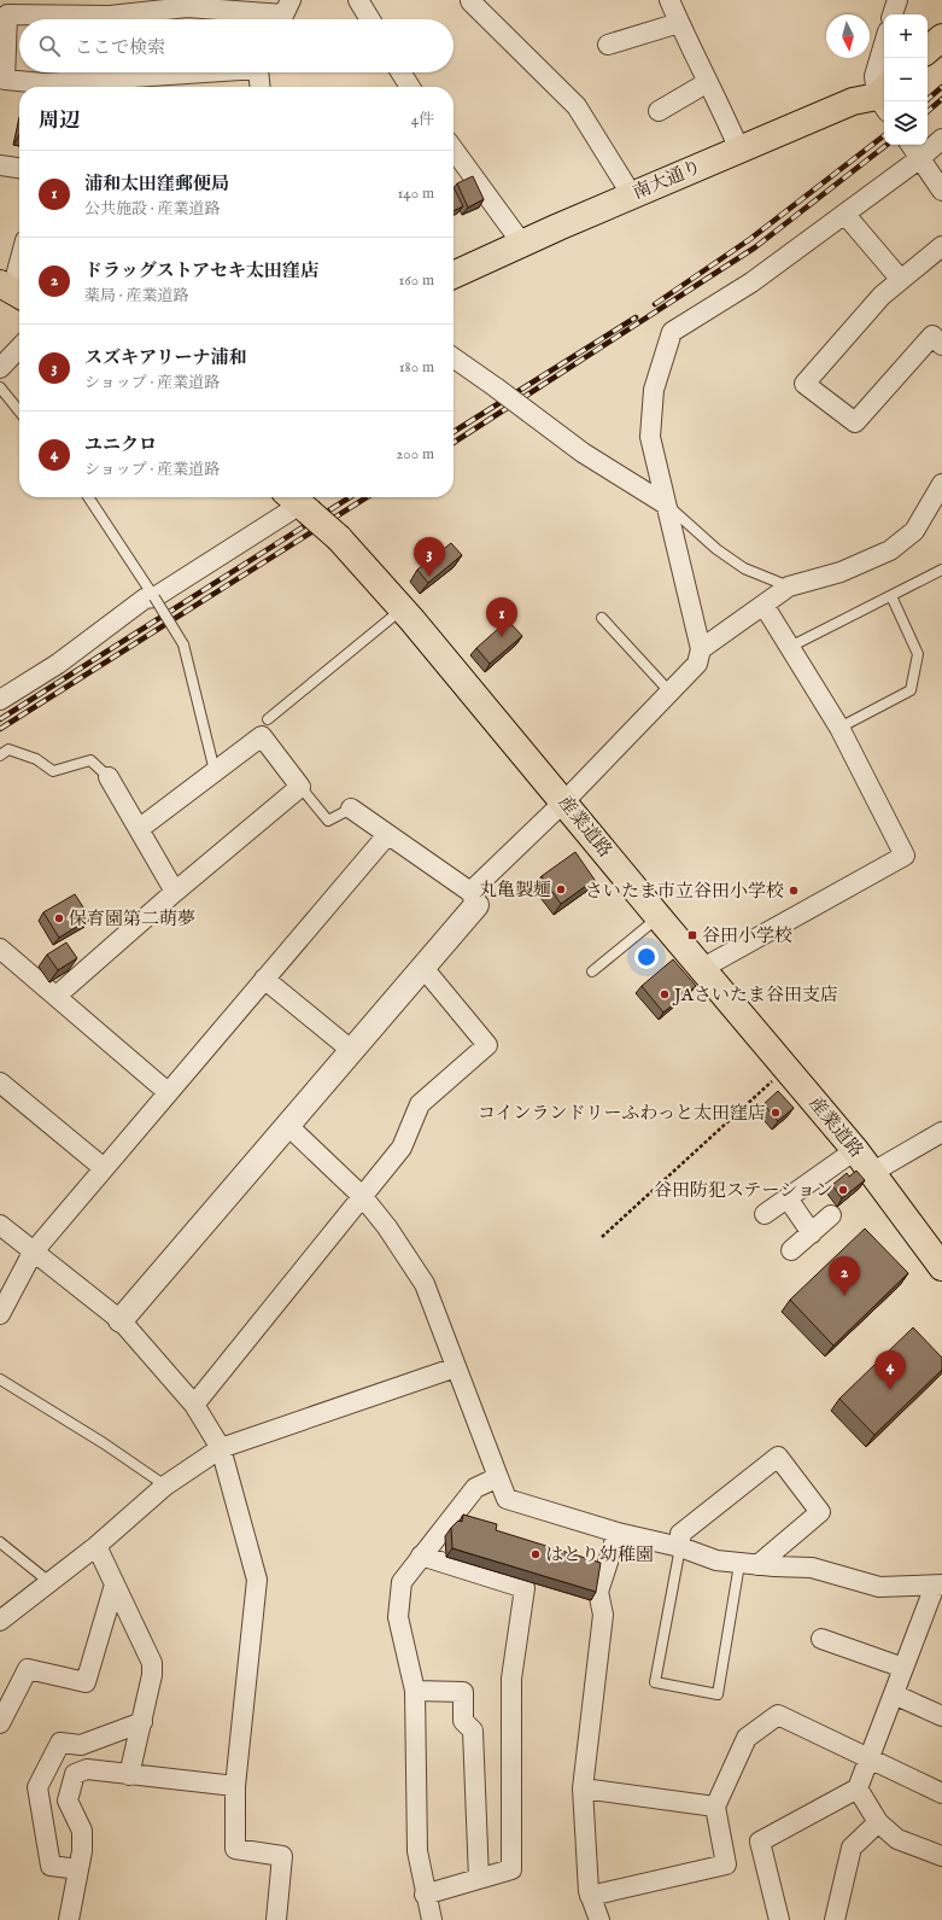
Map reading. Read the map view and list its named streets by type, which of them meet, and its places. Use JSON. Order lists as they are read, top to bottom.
{
  "streets": {
    "main road": ["南大通り", "産業道路"]
  },
  "places": {
    "other": [
      "丸亀製麺",
      "さいたま市立谷田小学校",
      "保育園第二萌夢",
      "JAさいたま谷田支店",
      "コインランドリーふわっと太田窪店",
      "谷田防犯ステーション",
      "はとり幼稚園"
    ],
    "transit": ["谷田小学校"]
  },
  "north": "bottom",
  "page": {
    "map_buttons": ["+", "−"],
    "search": "ここで検索",
    "heading": ["周辺", "4件"],
    "list": [
      {
        "mark": "1",
        "name": "浦和太田窪郵便局",
        "note": "公共施設 · 産業道路",
        "value": "140 m"
      },
      {
        "mark": "2",
        "name": "ドラッグストアセキ太田窪店",
        "note": "薬局 · 産業道路",
        "value": "160 m"
      },
      {
        "mark": "3",
        "name": "スズキアリーナ浦和",
        "note": "ショップ · 産業道路",
        "value": "180 m"
      },
      {
        "mark": "4",
        "name": "ユニクロ",
        "note": "ショップ · 産業道路",
        "value": "200 m"
      }
    ],
    "pins": [
      "3",
      "1",
      "2",
      "4"
    ]
  }
}
